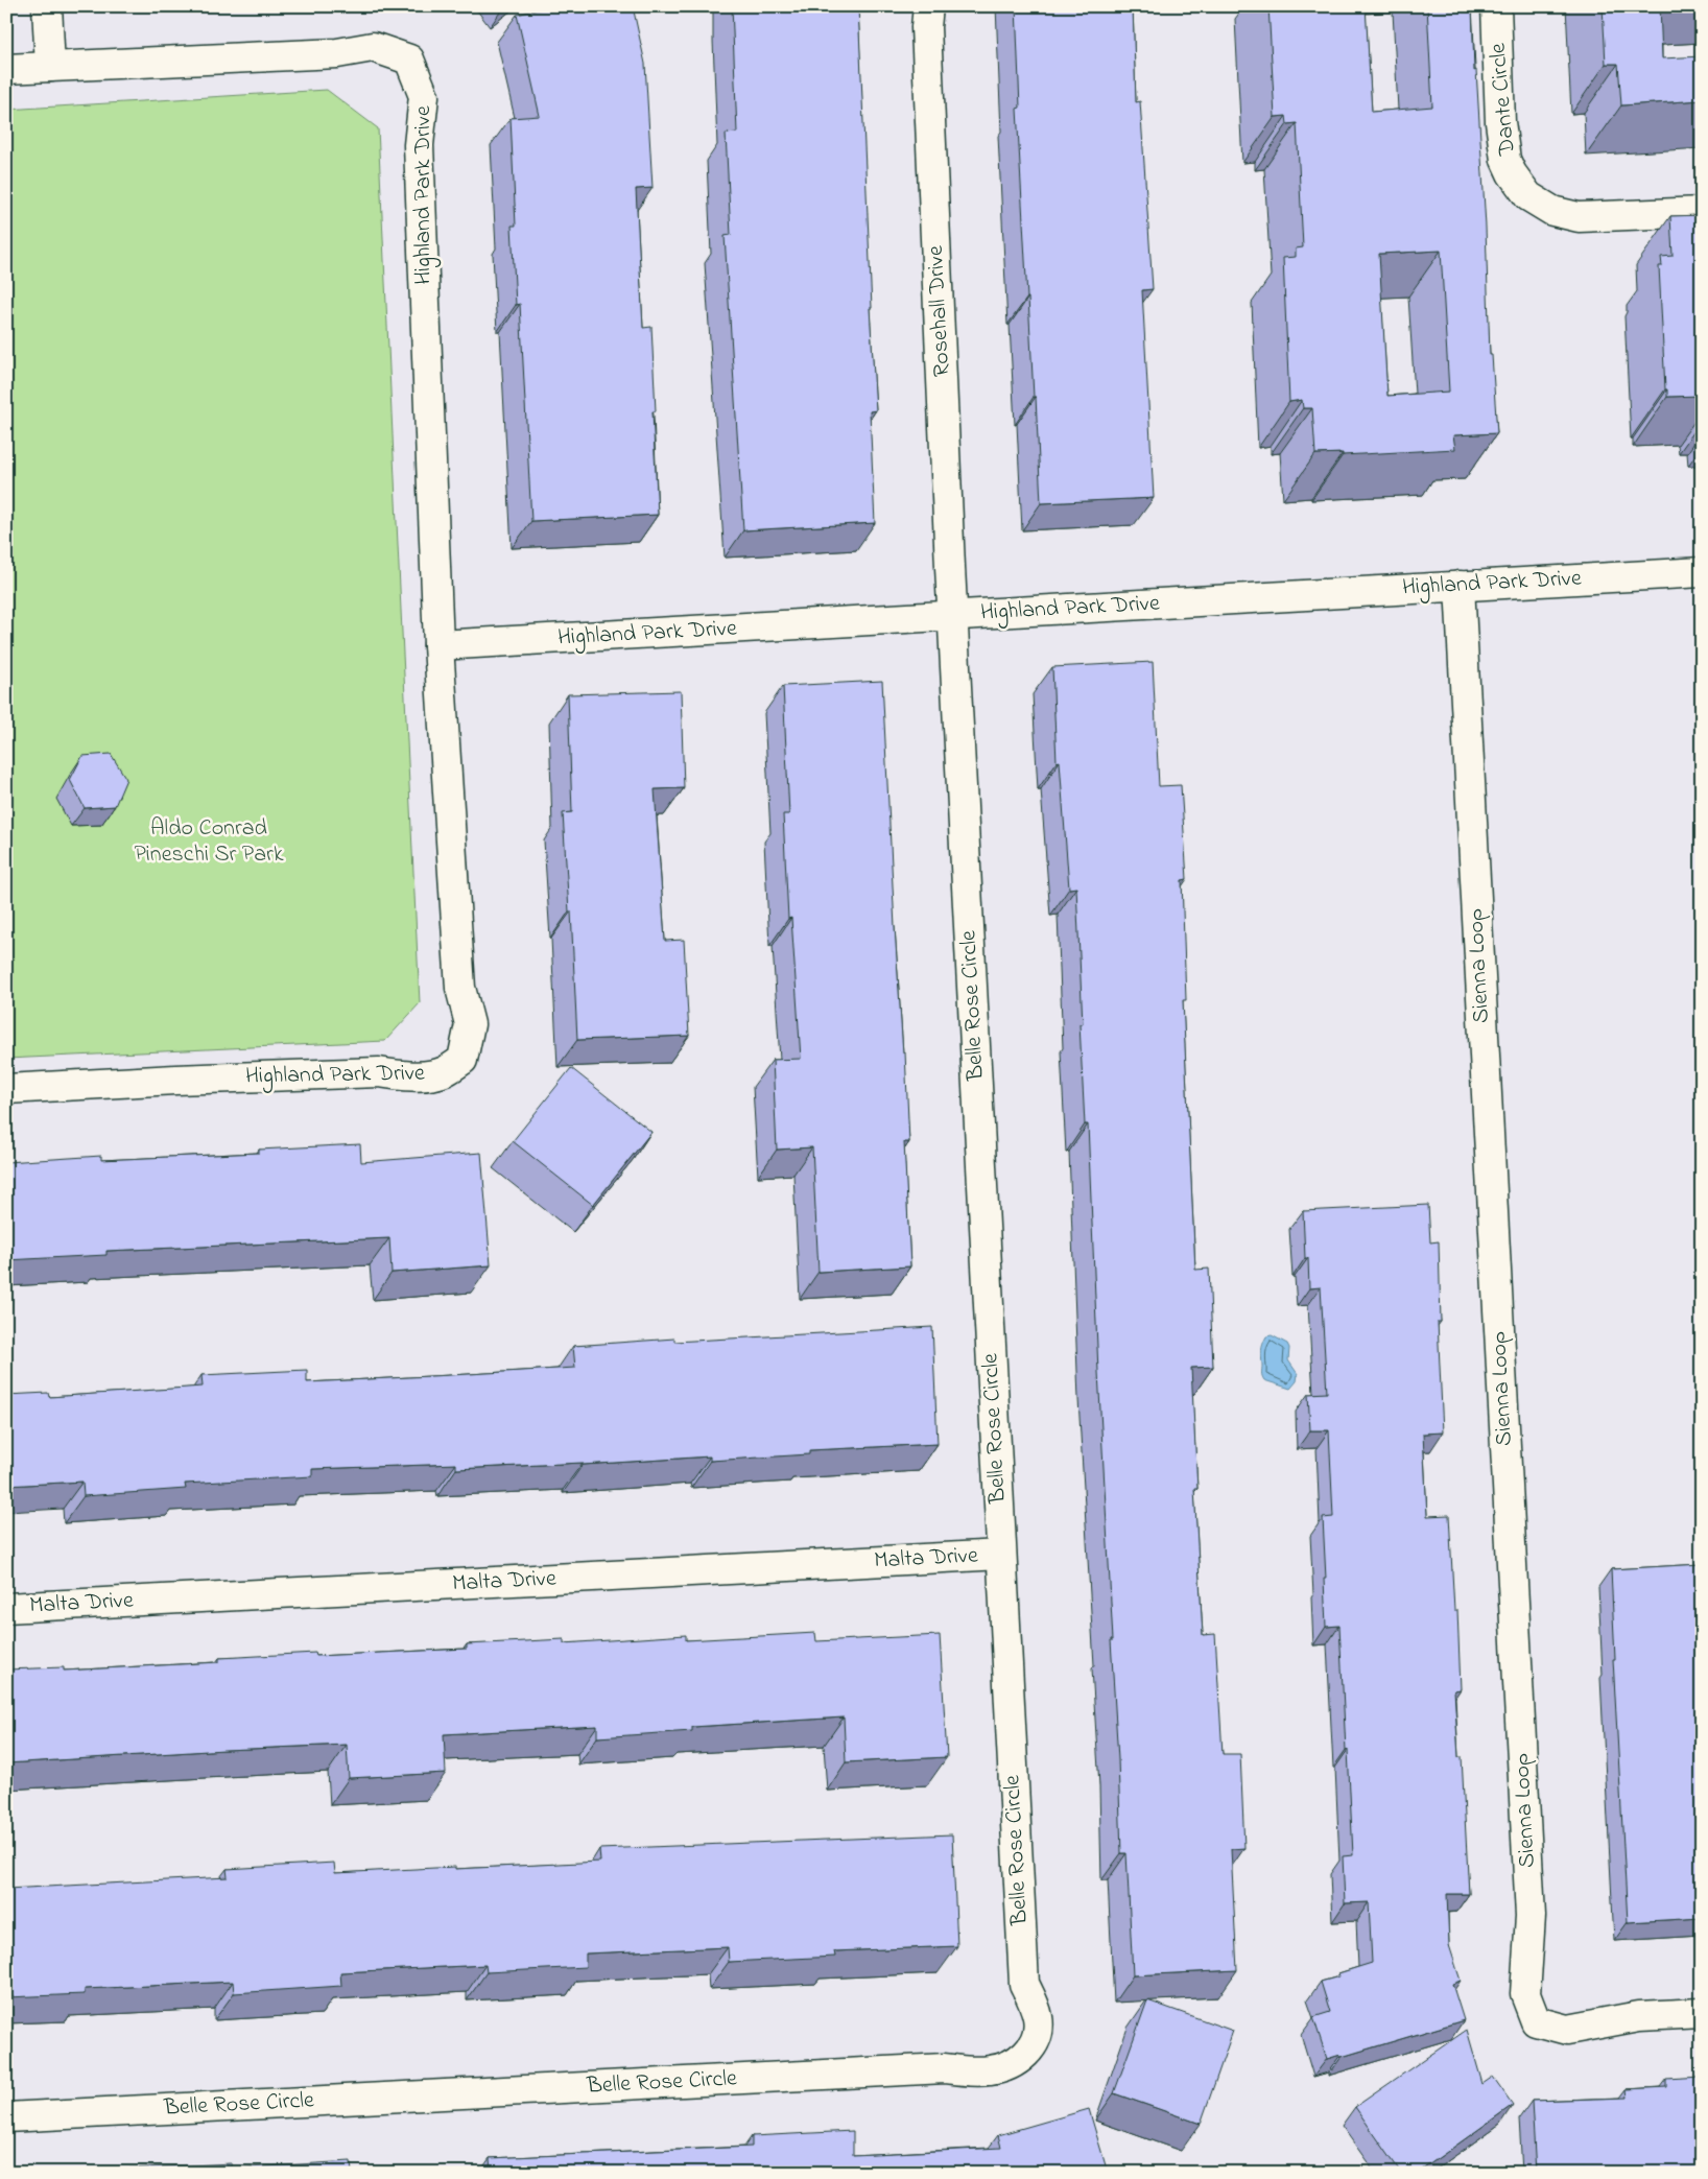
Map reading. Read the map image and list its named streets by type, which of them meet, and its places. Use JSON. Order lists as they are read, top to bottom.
{
  "streets": {
    "street": [
      "Dante Circle",
      "Highland Park Drive",
      "Rosehall Drive",
      "Sienna Loop",
      "Belle Rose Circle",
      "Malta Drive"
    ]
  },
  "crossings": [
    ["Highland Park Drive", "Rosehall Drive"],
    ["Highland Park Drive", "Sienna Loop"],
    ["Highland Park Drive", "Belle Rose Circle"],
    ["Rosehall Drive", "Belle Rose Circle"],
    ["Belle Rose Circle", "Malta Drive"]
  ],
  "parks": ["Aldo Conrad Pineschi Sr Park"]
}
